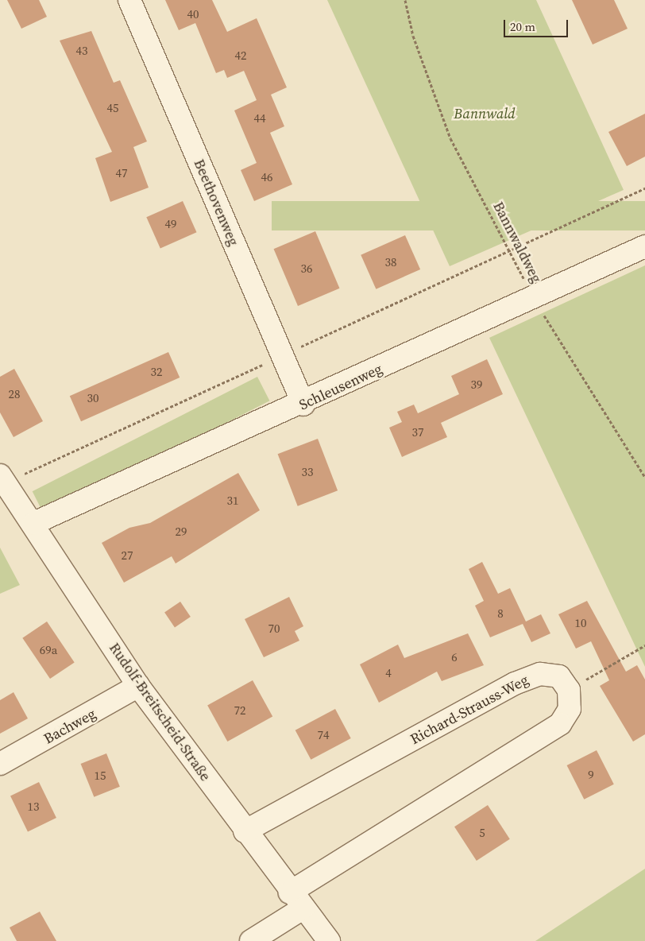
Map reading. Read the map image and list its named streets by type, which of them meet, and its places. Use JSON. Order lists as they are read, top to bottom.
{
  "streets": {
    "street": [
      "Beethovenweg",
      "Schleusenweg",
      "Richard-Strauss-Weg",
      "Rudolf-Breitscheid-Straße",
      "Bachweg"
    ],
    "path": ["Bannwaldweg"]
  },
  "crossings": [
    ["Beethovenweg", "Schleusenweg"],
    ["Bannwaldweg", "Schleusenweg"],
    ["Schleusenweg", "Rudolf-Breitscheid-Straße"],
    ["Richard-Strauss-Weg", "Rudolf-Breitscheid-Straße"],
    ["Rudolf-Breitscheid-Straße", "Bachweg"]
  ],
  "parks": ["Bannwald"],
  "house_numbers": [
    "40",
    "43",
    "42",
    "45",
    "44",
    "47",
    "46",
    "49",
    "38",
    "36",
    "32",
    "39",
    "28",
    "30",
    "37",
    "33",
    "31",
    "29",
    "27",
    "8",
    "10",
    "70",
    "69a",
    "6",
    "4",
    "72",
    "74",
    "9",
    "15",
    "13",
    "5"
  ],
  "scale_bar": "20 m"
}
